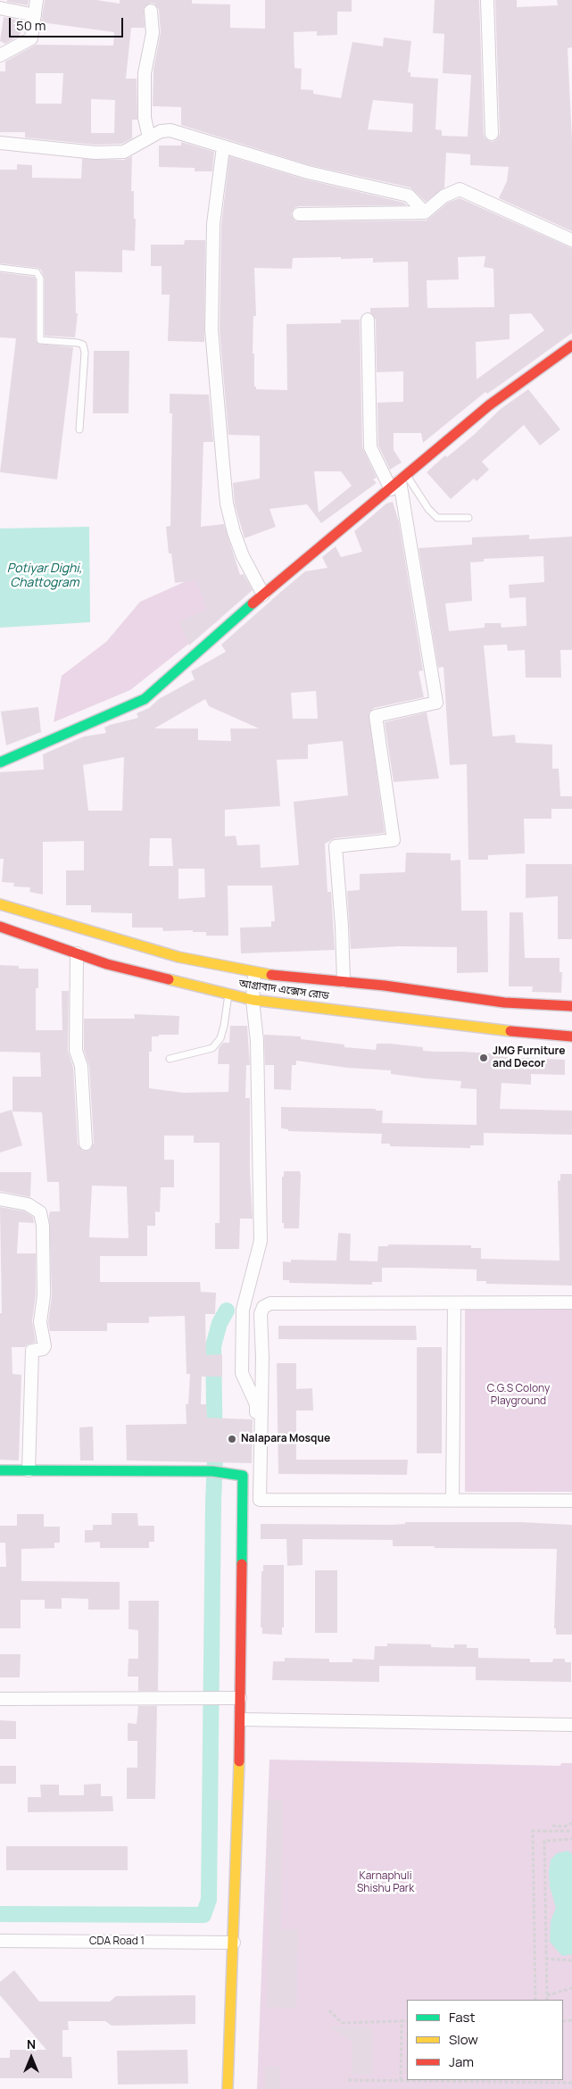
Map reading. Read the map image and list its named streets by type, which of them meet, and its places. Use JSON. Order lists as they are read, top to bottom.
{
  "streets": {
    "main road": ["আগ্রাবাদ এক্সেস রোড"],
    "street": ["CDA Road 1"]
  },
  "water": ["Potiyar Dighi, Chattogram"],
  "parks": ["C.G.S Colony Playground", "Karnaphuli Shishu Park"],
  "places": ["JMG Furniture and Decor", "Nalapara Mosque"],
  "legend": ["Fast", "Slow", "Jam"],
  "scale_bar": "50 m",
  "north": "top"
}
